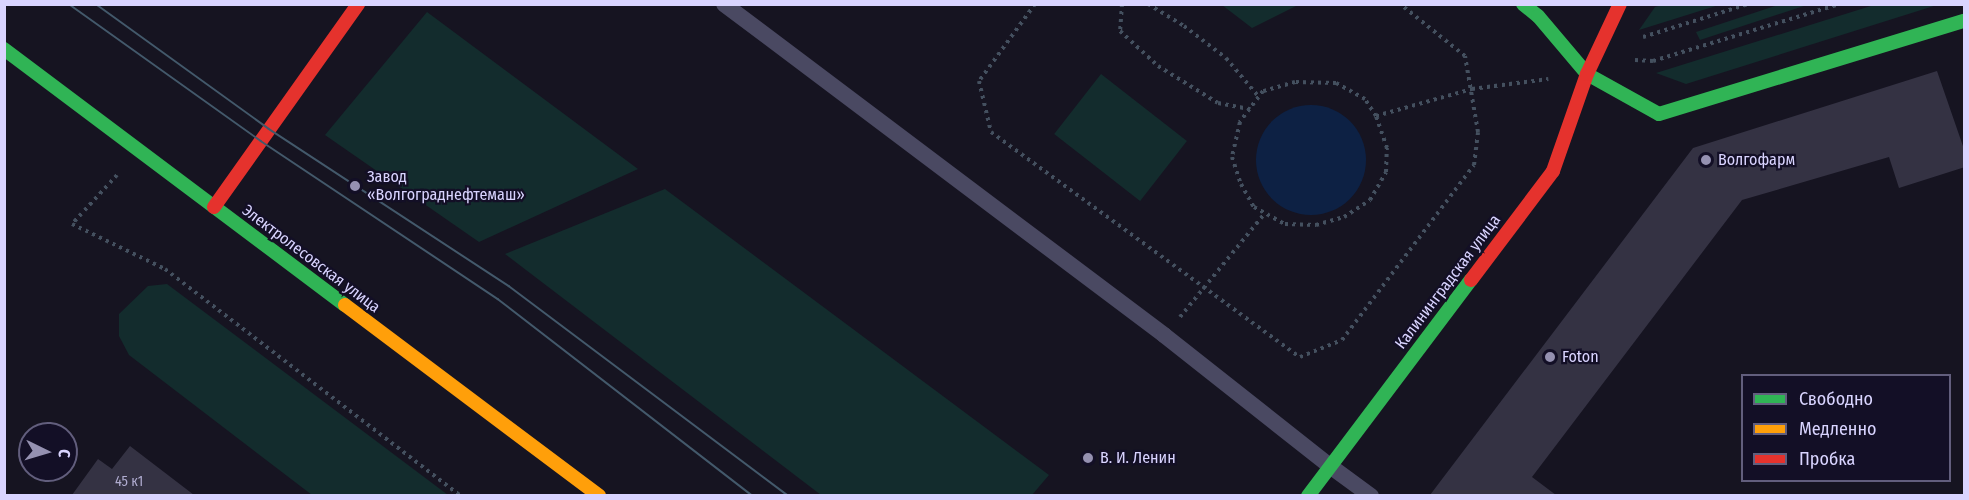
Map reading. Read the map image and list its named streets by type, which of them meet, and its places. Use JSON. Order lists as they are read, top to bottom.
{
  "streets": {
    "street": ["Электролесовская улица", "Калининградская улица"]
  },
  "places": [
    "Волгофарм",
    "Завод «Волгограднефтемаш»",
    "Foton",
    "В. И. Ленин"
  ],
  "house_numbers": ["45 к1"],
  "legend": ["Свободно", "Медленно", "Пробка"],
  "north": "right"
}
